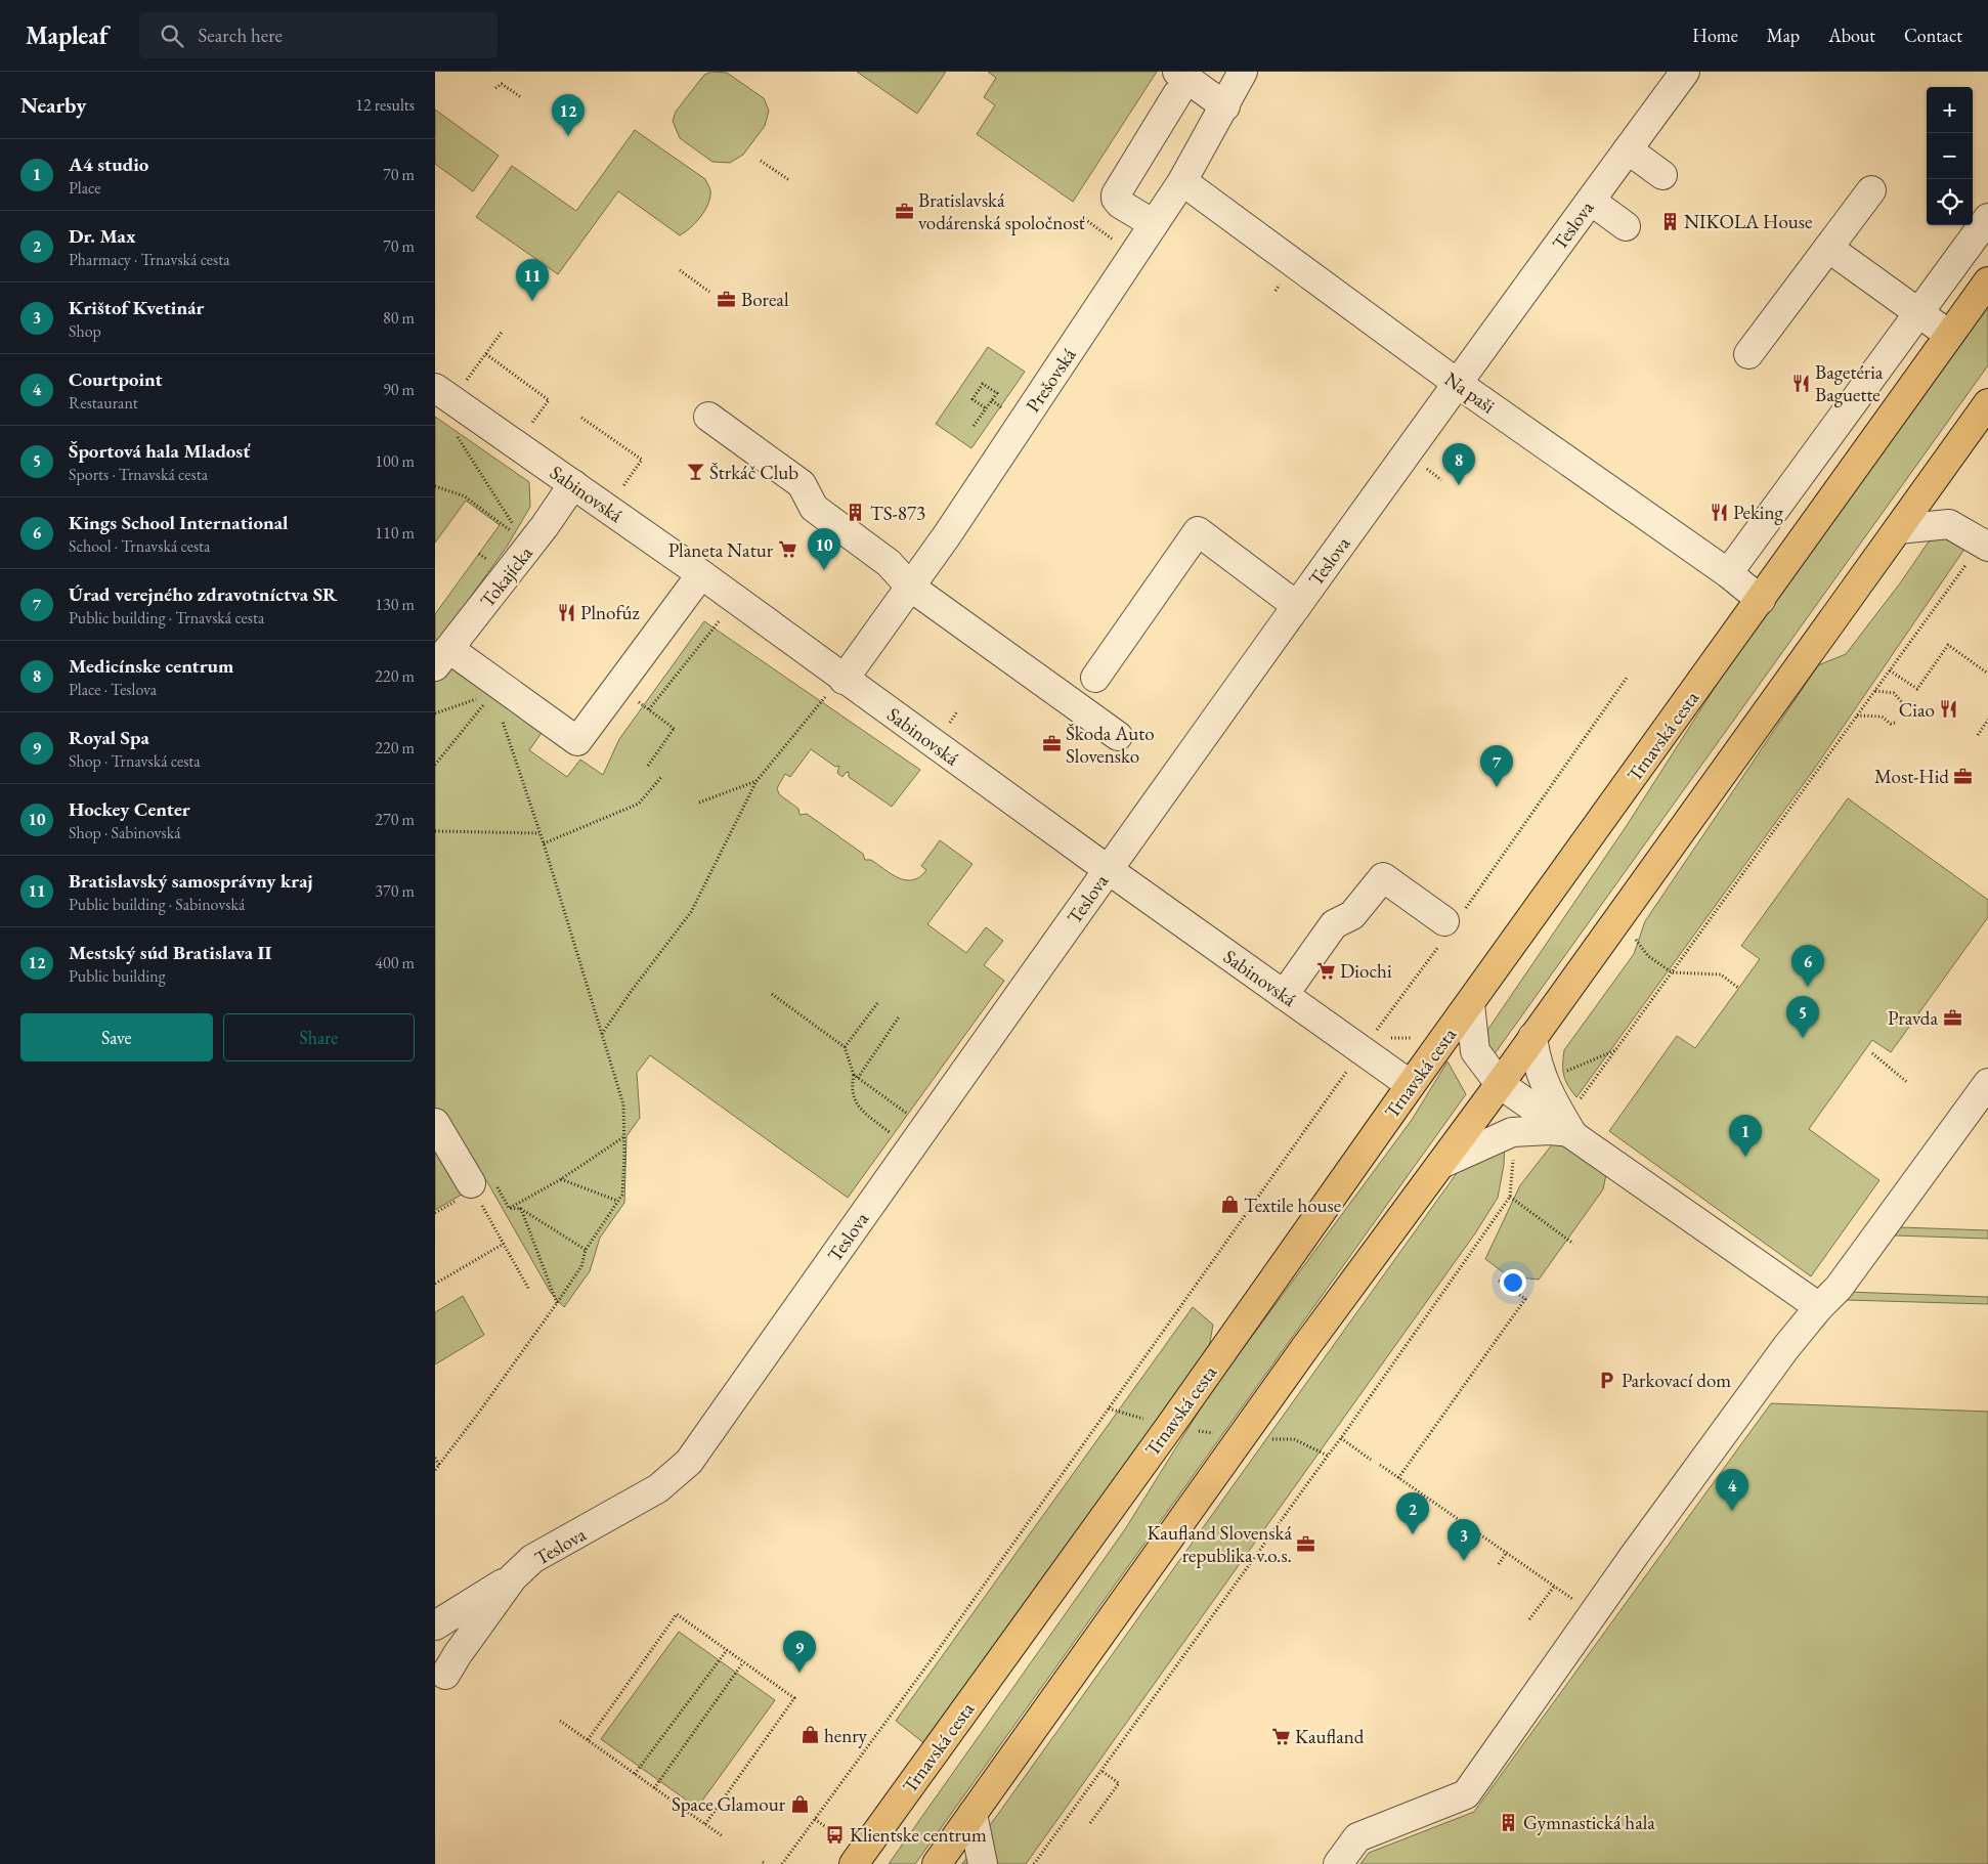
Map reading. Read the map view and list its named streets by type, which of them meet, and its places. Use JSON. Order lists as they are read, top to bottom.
{
  "streets": {
    "main road": ["Trnavská cesta"],
    "street": [
      "Teslova",
      "Prešovská",
      "Na paši",
      "Sabinovská",
      "Tokajícka"
    ]
  },
  "crossings": [
    ["Teslova", "Na paši"],
    ["Teslova", "Sabinovská"],
    ["Prešovská", "Na paši"],
    ["Prešovská", "Sabinovská"],
    ["Na paši", "Trnavská cesta"],
    ["Sabinovská", "Tokajícka"],
    ["Sabinovská", "Trnavská cesta"]
  ],
  "places": {
    "office": [
      "Bratislavská vodárenská spoločnosť",
      "Boreal",
      "Škoda Auto Slovensko",
      "Most-Hid",
      "Pravda",
      "Kaufland Slovenská republika v.o.s."
    ],
    "building": ["NIKOLA House", "TS-873", "Gymnastická hala"],
    "restaurant": [
      "Bagetéria Baguette",
      "Peking",
      "Plnofúz",
      "Ciao"
    ],
    "bar": ["Štrkáč Club"],
    "supermarket": ["Planeta Natur", "Diochi", "Kaufland"],
    "shop": ["Textile house", "henry", "Space Glamour"],
    "parking": ["Parkovací dom"],
    "bus stop": ["Klientske centrum"]
  },
  "page": {
    "header": "Mapleaf",
    "search": "Search here",
    "nav": [
      "Home",
      "Map",
      "About",
      "Contact"
    ],
    "heading": ["Nearby", "12 results"],
    "map_buttons": ["+", "−"],
    "pins": [
      "12",
      "11",
      "8",
      "10",
      "7",
      "6",
      "5",
      "1",
      "4",
      "2",
      "3",
      "9"
    ],
    "list": [
      {
        "mark": "1",
        "name": "A4 studio",
        "note": "Place",
        "value": "70 m"
      },
      {
        "mark": "2",
        "name": "Dr. Max",
        "note": "Pharmacy · Trnavská cesta",
        "value": "70 m"
      },
      {
        "mark": "3",
        "name": "Krištof Kvetinár",
        "note": "Shop",
        "value": "80 m"
      },
      {
        "mark": "4",
        "name": "Courtpoint",
        "note": "Restaurant",
        "value": "90 m"
      },
      {
        "mark": "5",
        "name": "Športová hala Mladosť",
        "note": "Sports · Trnavská cesta",
        "value": "100 m"
      },
      {
        "mark": "6",
        "name": "Kings School International",
        "note": "School · Trnavská cesta",
        "value": "110 m"
      },
      {
        "mark": "7",
        "name": "Úrad verejného zdravotníctva SR",
        "note": "Public building · Trnavská cesta",
        "value": "130 m"
      },
      {
        "mark": "8",
        "name": "Medicínske centrum",
        "note": "Place · Teslova",
        "value": "220 m"
      },
      {
        "mark": "9",
        "name": "Royal Spa",
        "note": "Shop · Trnavská cesta",
        "value": "220 m"
      },
      {
        "mark": "10",
        "name": "Hockey Center",
        "note": "Shop · Sabinovská",
        "value": "270 m"
      },
      {
        "mark": "11",
        "name": "Bratislavský samosprávny kraj",
        "note": "Public building · Sabinovská",
        "value": "370 m"
      },
      {
        "mark": "12",
        "name": "Mestský súd Bratislava II",
        "note": "Public building",
        "value": "400 m"
      }
    ],
    "buttons": ["Save", "Share"]
  }
}
